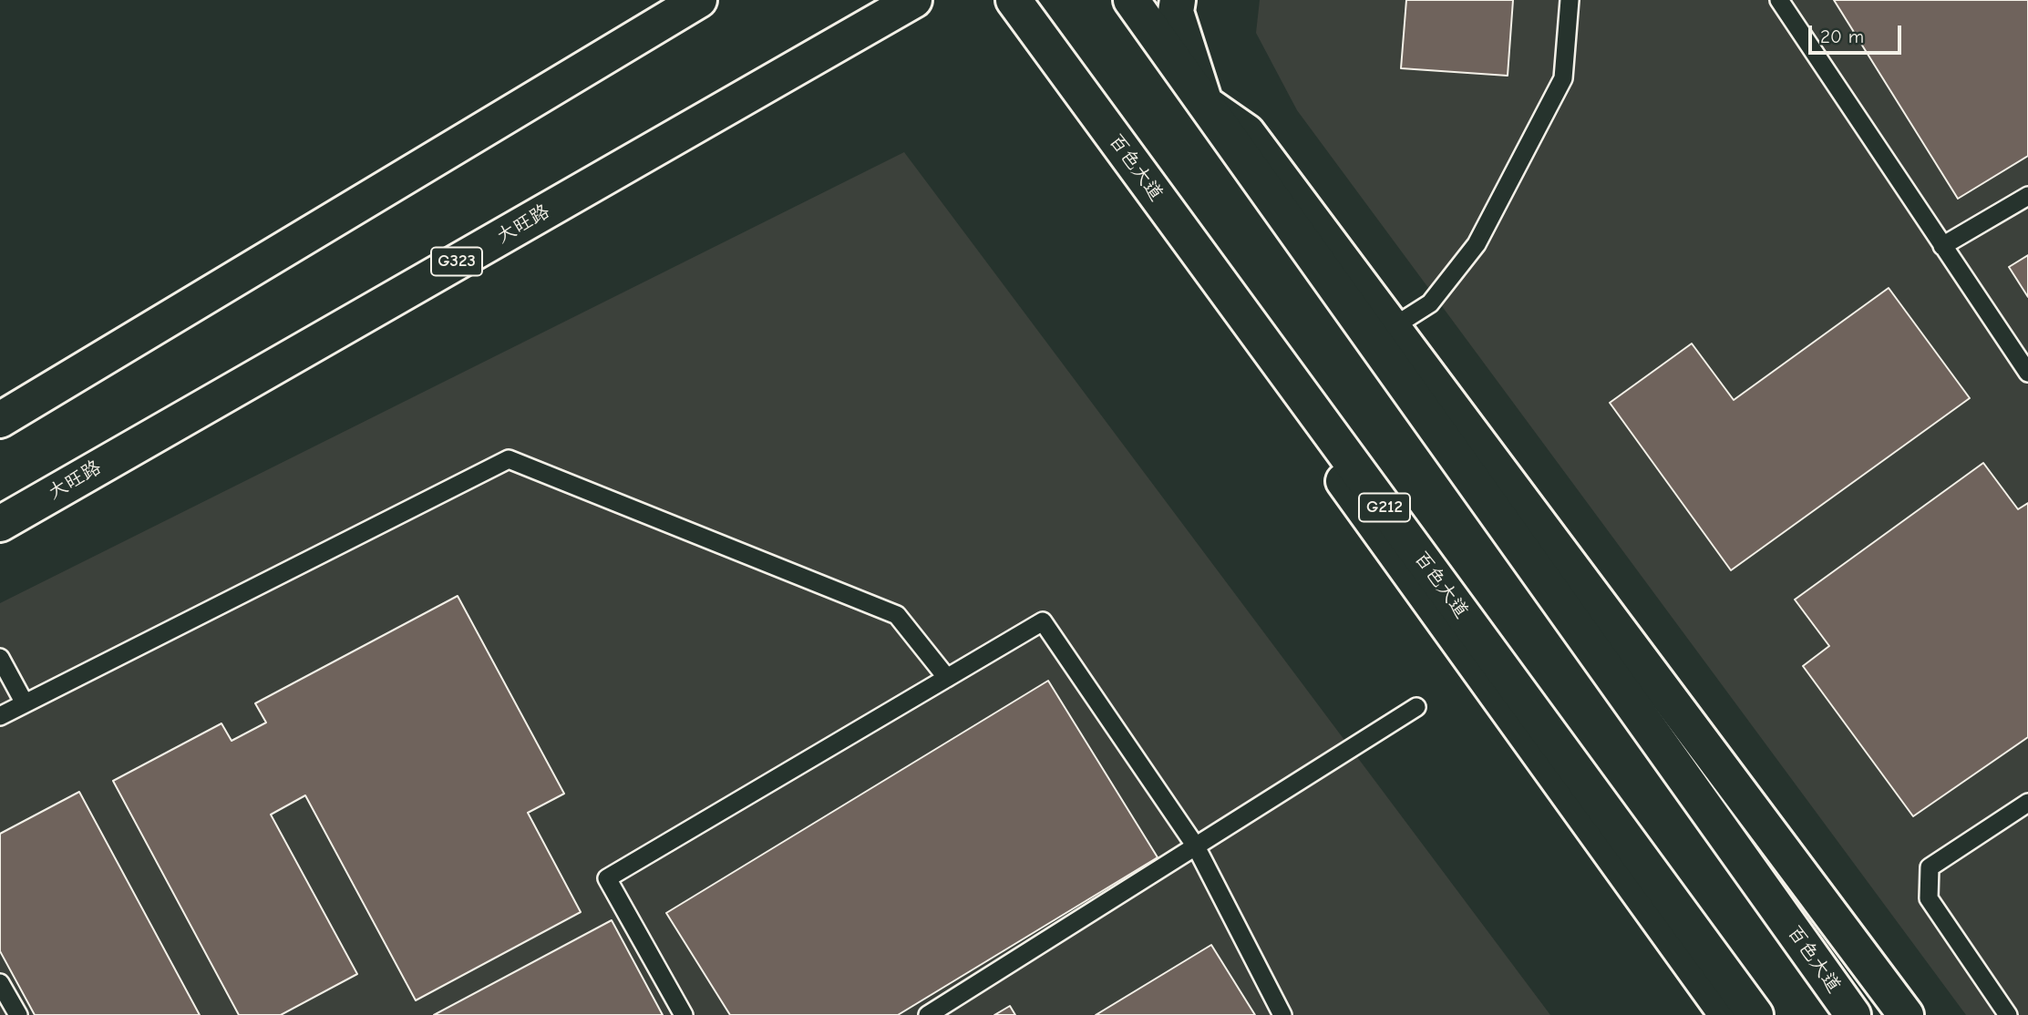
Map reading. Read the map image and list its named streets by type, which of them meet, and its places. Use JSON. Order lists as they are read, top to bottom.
{
  "streets": {
    "main road": [
      "百色大道",
      "大旺路",
      "G323",
      "G212"
    ]
  },
  "scale_bar": "20 m"
}
